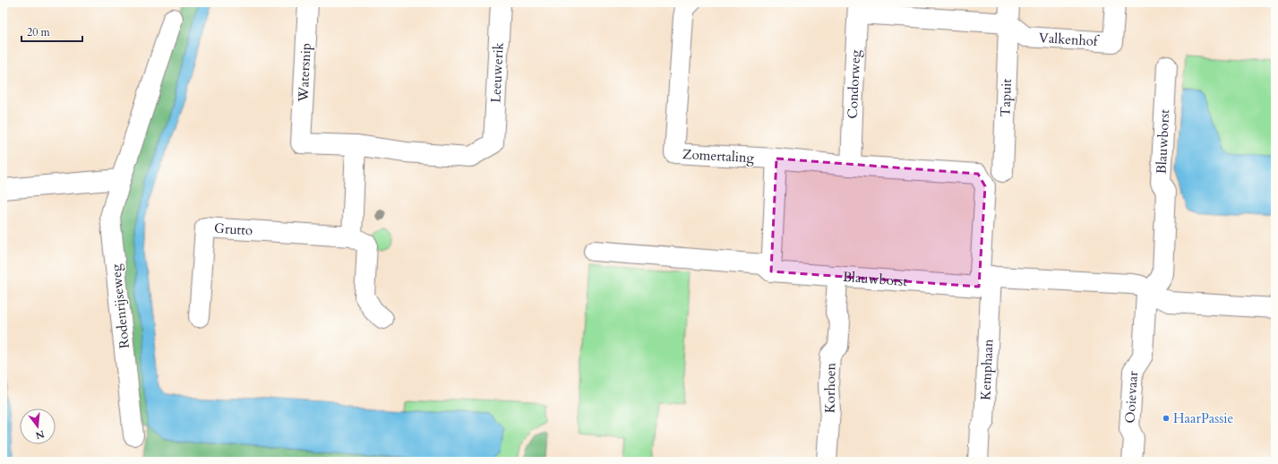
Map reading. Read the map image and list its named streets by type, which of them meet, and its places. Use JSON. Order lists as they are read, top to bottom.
{
  "streets": {
    "street": [
      "Valkenhof",
      "Watersnip",
      "Leeuwerik",
      "Condorweg",
      "Tapuit",
      "Blauwborst",
      "Zomertaling",
      "Grutto",
      "Rodenrijseweg",
      "Kemphaan",
      "Korhoen",
      "Ooievaar"
    ]
  },
  "crossings": [
    ["Valkenhof", "Tapuit"],
    ["Watersnip", "Leeuwerik"],
    ["Condorweg", "Zomertaling"],
    ["Condorweg", "Kemphaan"],
    ["Blauwborst", "Kemphaan"],
    ["Blauwborst", "Korhoen"],
    ["Blauwborst", "Ooievaar"],
    ["Zomertaling", "Kemphaan"]
  ],
  "places": ["HaarPassie"],
  "scale_bar": "20 m",
  "north": "bottom"
}
